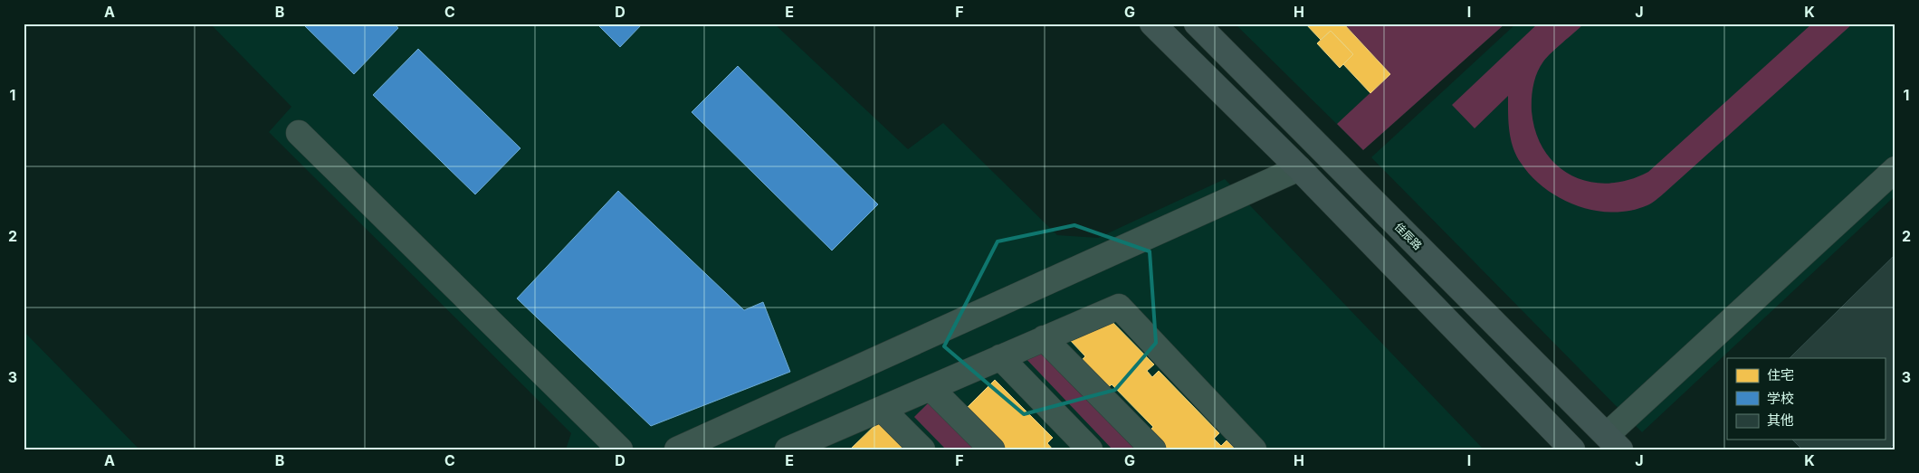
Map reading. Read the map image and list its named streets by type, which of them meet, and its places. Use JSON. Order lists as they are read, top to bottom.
{
  "streets": {
    "main road": ["佳辰路"]
  },
  "legend": ["住宅", "学校", "其他"],
  "grid": {
    "columns": [
      "A",
      "B",
      "C",
      "D",
      "E",
      "F",
      "G",
      "H",
      "I",
      "J",
      "K"
    ],
    "rows": ["1", "2", "3"]
  }
}
